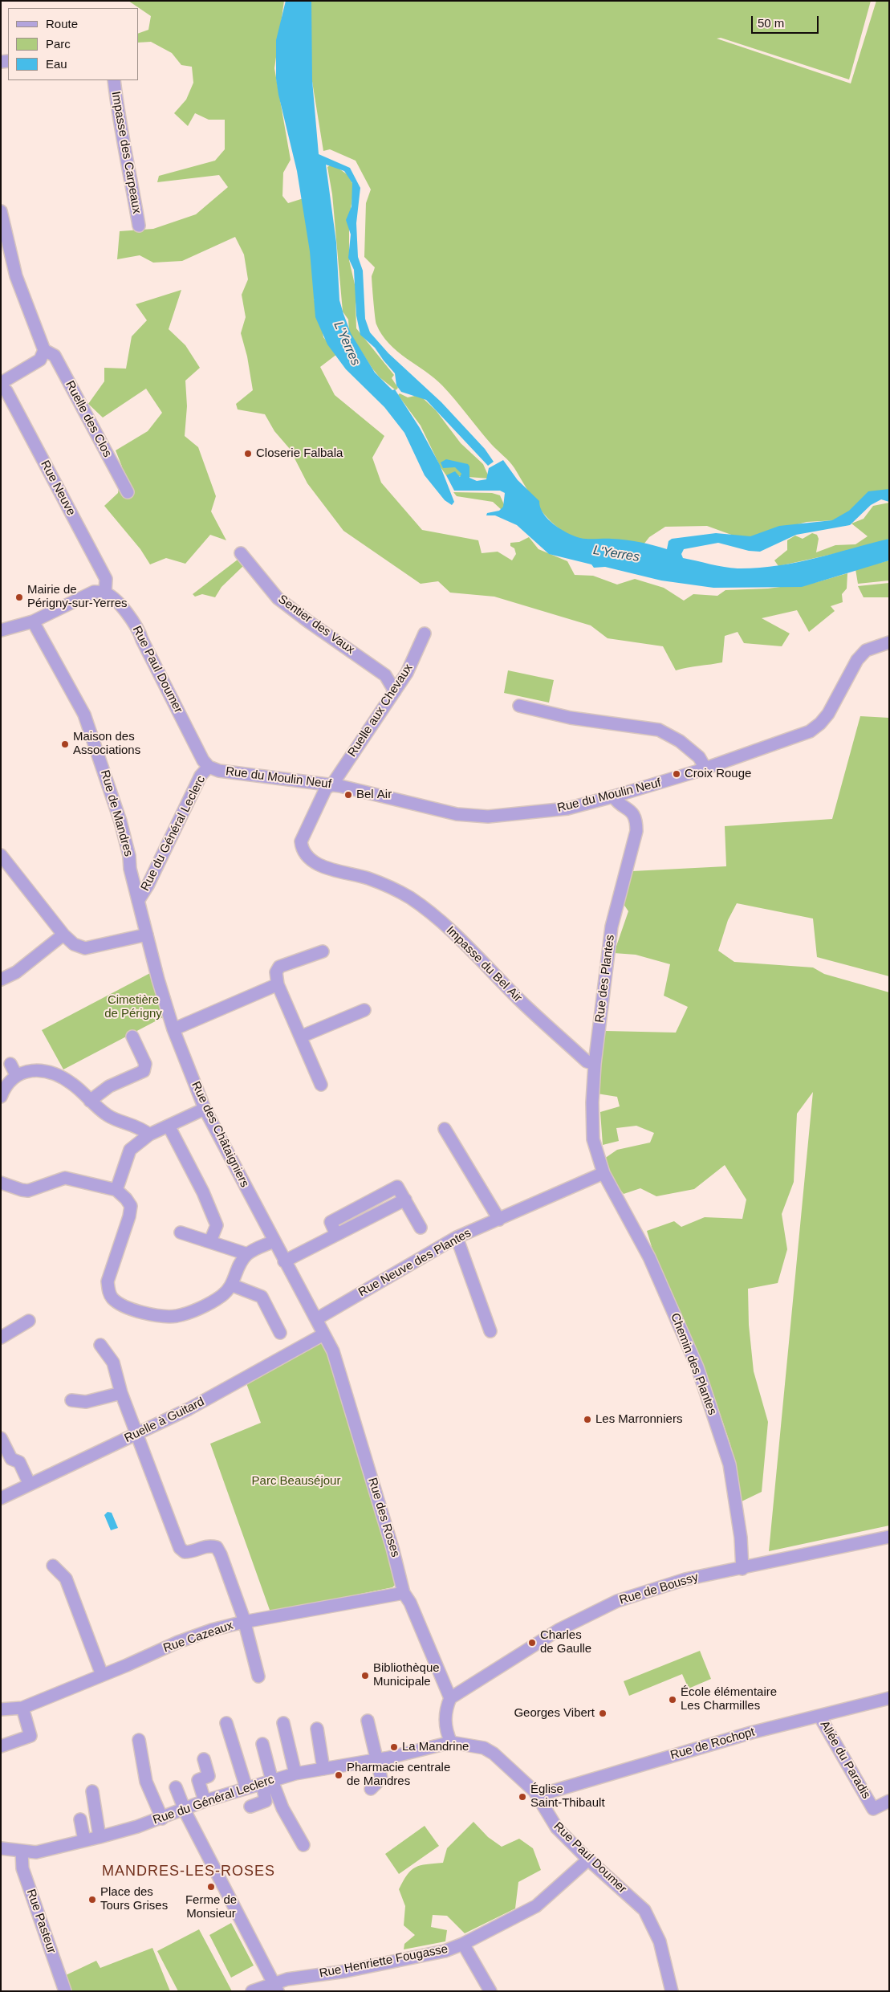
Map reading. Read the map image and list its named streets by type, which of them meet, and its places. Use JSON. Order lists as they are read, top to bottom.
{
  "streets": {
    "street": [
      "Impasse des Carpeaux",
      "Ruelle des Clos",
      "Rue Neuve",
      "Sentier des Vaux",
      "Rue Paul Doumer",
      "Ruelle aux Chevaux",
      "Rue du Moulin Neuf",
      "Rue de Mandres",
      "Rue du Général Leclerc",
      "Impasse du Bel Air",
      "Rue des Plantes",
      "Rue des Châtaigniers",
      "Rue Neuve des Plantes",
      "Chemin des Plantes",
      "Ruelle à Guitard",
      "Rue des Roses",
      "Rue de Boussy",
      "Rue Cazeaux",
      "Rue de Rochopt",
      "Allée du Paradis",
      "Rue Pasteur",
      "Rue Henriette Fougasse"
    ]
  },
  "crossings": [
    ["Rue Neuve", "Rue Paul Doumer"],
    ["Sentier des Vaux", "Ruelle aux Chevaux"],
    ["Rue Paul Doumer", "Rue du Moulin Neuf"],
    ["Rue Paul Doumer", "Rue du Général Leclerc"],
    ["Rue Paul Doumer", "Rue de Rochopt"],
    ["Rue Paul Doumer", "Rue Henriette Fougasse"],
    ["Ruelle aux Chevaux", "Rue du Moulin Neuf"],
    ["Ruelle aux Chevaux", "Impasse du Bel Air"],
    ["Rue du Moulin Neuf", "Rue du Général Leclerc"],
    ["Rue du Moulin Neuf", "Impasse du Bel Air"],
    ["Rue du Moulin Neuf", "Rue des Plantes"],
    ["Rue de Mandres", "Rue du Général Leclerc"],
    ["Rue de Mandres", "Rue des Châtaigniers"],
    ["Rue du Général Leclerc", "Rue des Châtaigniers"],
    ["Rue du Général Leclerc", "Rue Pasteur"],
    ["Impasse du Bel Air", "Rue des Plantes"],
    ["Rue des Plantes", "Rue Neuve des Plantes"],
    ["Rue des Plantes", "Chemin des Plantes"],
    ["Rue des Châtaigniers", "Rue Neuve des Plantes"],
    ["Rue des Châtaigniers", "Ruelle à Guitard"],
    ["Rue des Châtaigniers", "Rue des Roses"],
    ["Rue Neuve des Plantes", "Chemin des Plantes"],
    ["Chemin des Plantes", "Rue de Boussy"],
    ["Ruelle à Guitard", "Rue des Roses"],
    ["Rue des Roses", "Rue de Boussy"],
    ["Rue des Roses", "Rue Cazeaux"],
    ["Rue de Rochopt", "Allée du Paradis"]
  ],
  "districts": ["MANDRES-LES-ROSES"],
  "water": ["L'Yerres"],
  "parks": ["Cimetière de Périgny", "Parc Beauséjour"],
  "places": [
    "Closerie Falbala",
    "Mairie de Périgny-sur-Yerres",
    "Maison des Associations",
    "Croix Rouge",
    "Bel Air",
    "Les Marronniers",
    "Charles de Gaulle",
    "Bibliothèque Municipale",
    "École élémentaire Les Charmilles",
    "Georges Vibert",
    "La Mandrine",
    "Pharmacie centrale de Mandres",
    "Église Saint-Thibault",
    "Ferme de Monsieur",
    "Place des Tours Grises"
  ],
  "legend": ["Route", "Parc", "Eau"],
  "scale_bar": "50 m"
}
